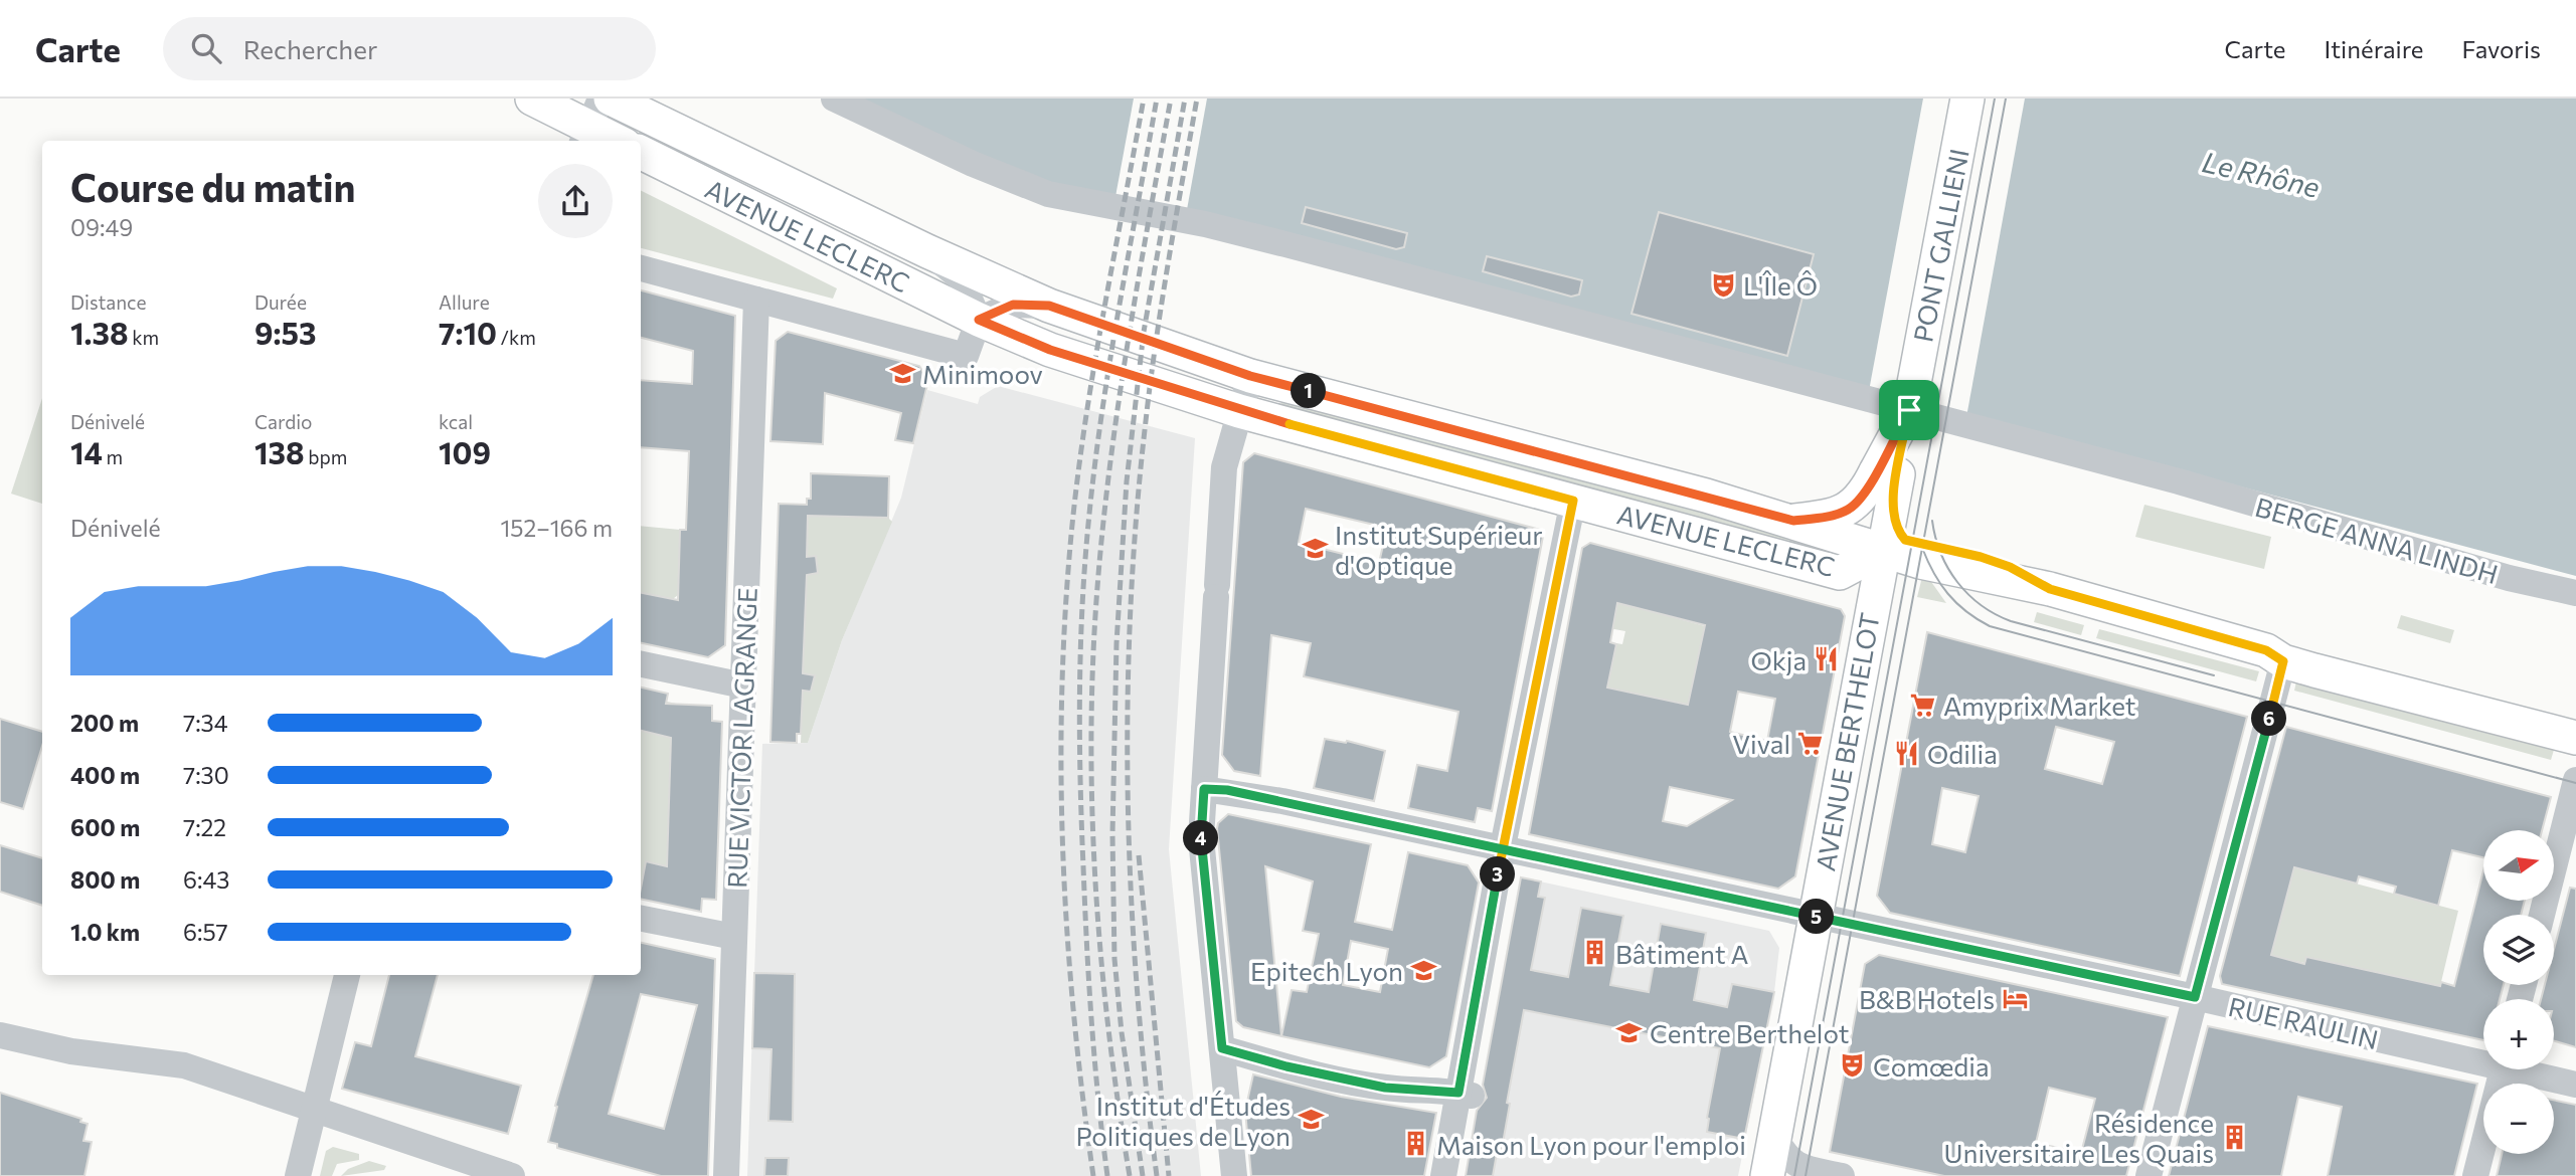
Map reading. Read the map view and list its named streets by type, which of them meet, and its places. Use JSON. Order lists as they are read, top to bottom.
{
  "streets": {
    "main road": ["AVENUE LECLERC", "PONT GALLIENI", "AVENUE BERTHELOT"],
    "street": ["BERGE ANNA LINDH", "RUE VICTOR LAGRANGE", "RUE RAULIN"]
  },
  "crossings": [
    ["AVENUE LECLERC", "RUE VICTOR LAGRANGE"],
    ["AVENUE LECLERC", "AVENUE BERTHELOT"],
    ["PONT GALLIENI", "AVENUE BERTHELOT"],
    ["AVENUE BERTHELOT", "RUE RAULIN"]
  ],
  "water": ["Le Rhône"],
  "places": {
    "theatre": ["L'Île Ô", "Comœdia"],
    "school or university": [
      "Minimoov",
      "Institut Supérieur d'Optique",
      "Epitech Lyon",
      "Centre Berthelot",
      "Institut d'Études Politiques de Lyon"
    ],
    "restaurant": ["Okja", "Odilia"],
    "supermarket": ["Amyprix Market", "Vival"],
    "building": ["Bâtiment A", "Résidence Universitaire Les Quais", "Maison Lyon pour l'emploi"],
    "hotel": ["B&B Hotels"]
  },
  "north": "right",
  "page": {
    "header": "Carte",
    "search": "Rechercher",
    "nav": ["Carte", "Itinéraire", "Favoris"],
    "heading": ["Course du matin", "09:49"],
    "stats": [
      ["Distance", "1.38 km"],
      ["Durée", "9:53"],
      ["Allure", "7:10 /km"],
      ["Dénivelé", "14 m"],
      ["Cardio", "138 bpm"],
      ["kcal", "109"]
    ],
    "pins": [
      "1",
      "6",
      "4",
      "3",
      "5"
    ],
    "chart": ["Dénivelé", "152–166 m"],
    "list": [
      {
        "name": "200 m",
        "note": "7:34"
      },
      {
        "name": "400 m",
        "note": "7:30"
      },
      {
        "name": "600 m",
        "note": "7:22"
      },
      {
        "name": "800 m",
        "note": "6:43"
      },
      {
        "name": "1.0 km",
        "note": "6:57"
      }
    ],
    "map_buttons": ["+", "−"]
  }
}
